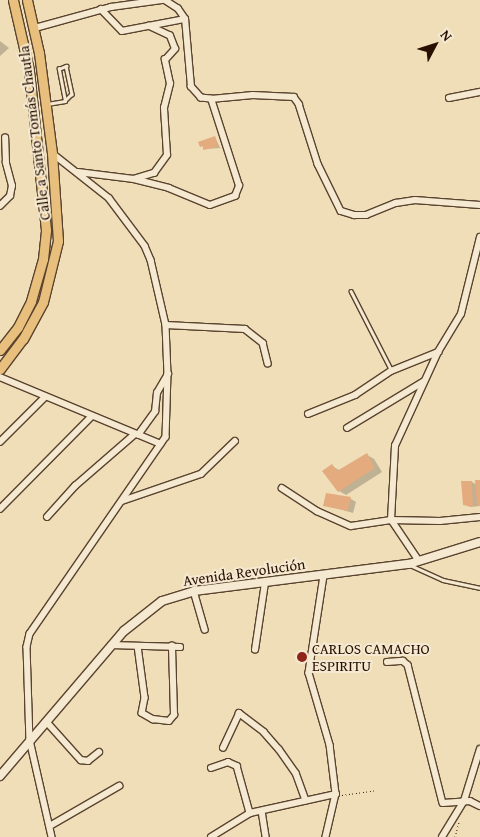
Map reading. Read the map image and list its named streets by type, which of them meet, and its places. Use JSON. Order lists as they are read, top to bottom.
{
  "streets": {
    "main road": ["Calle a Santo Tomás Chautla"],
    "street": ["Avenida Revolución"]
  },
  "places": ["CARLOS CAMACHO ESPIRITU"],
  "north": "top right"
}
